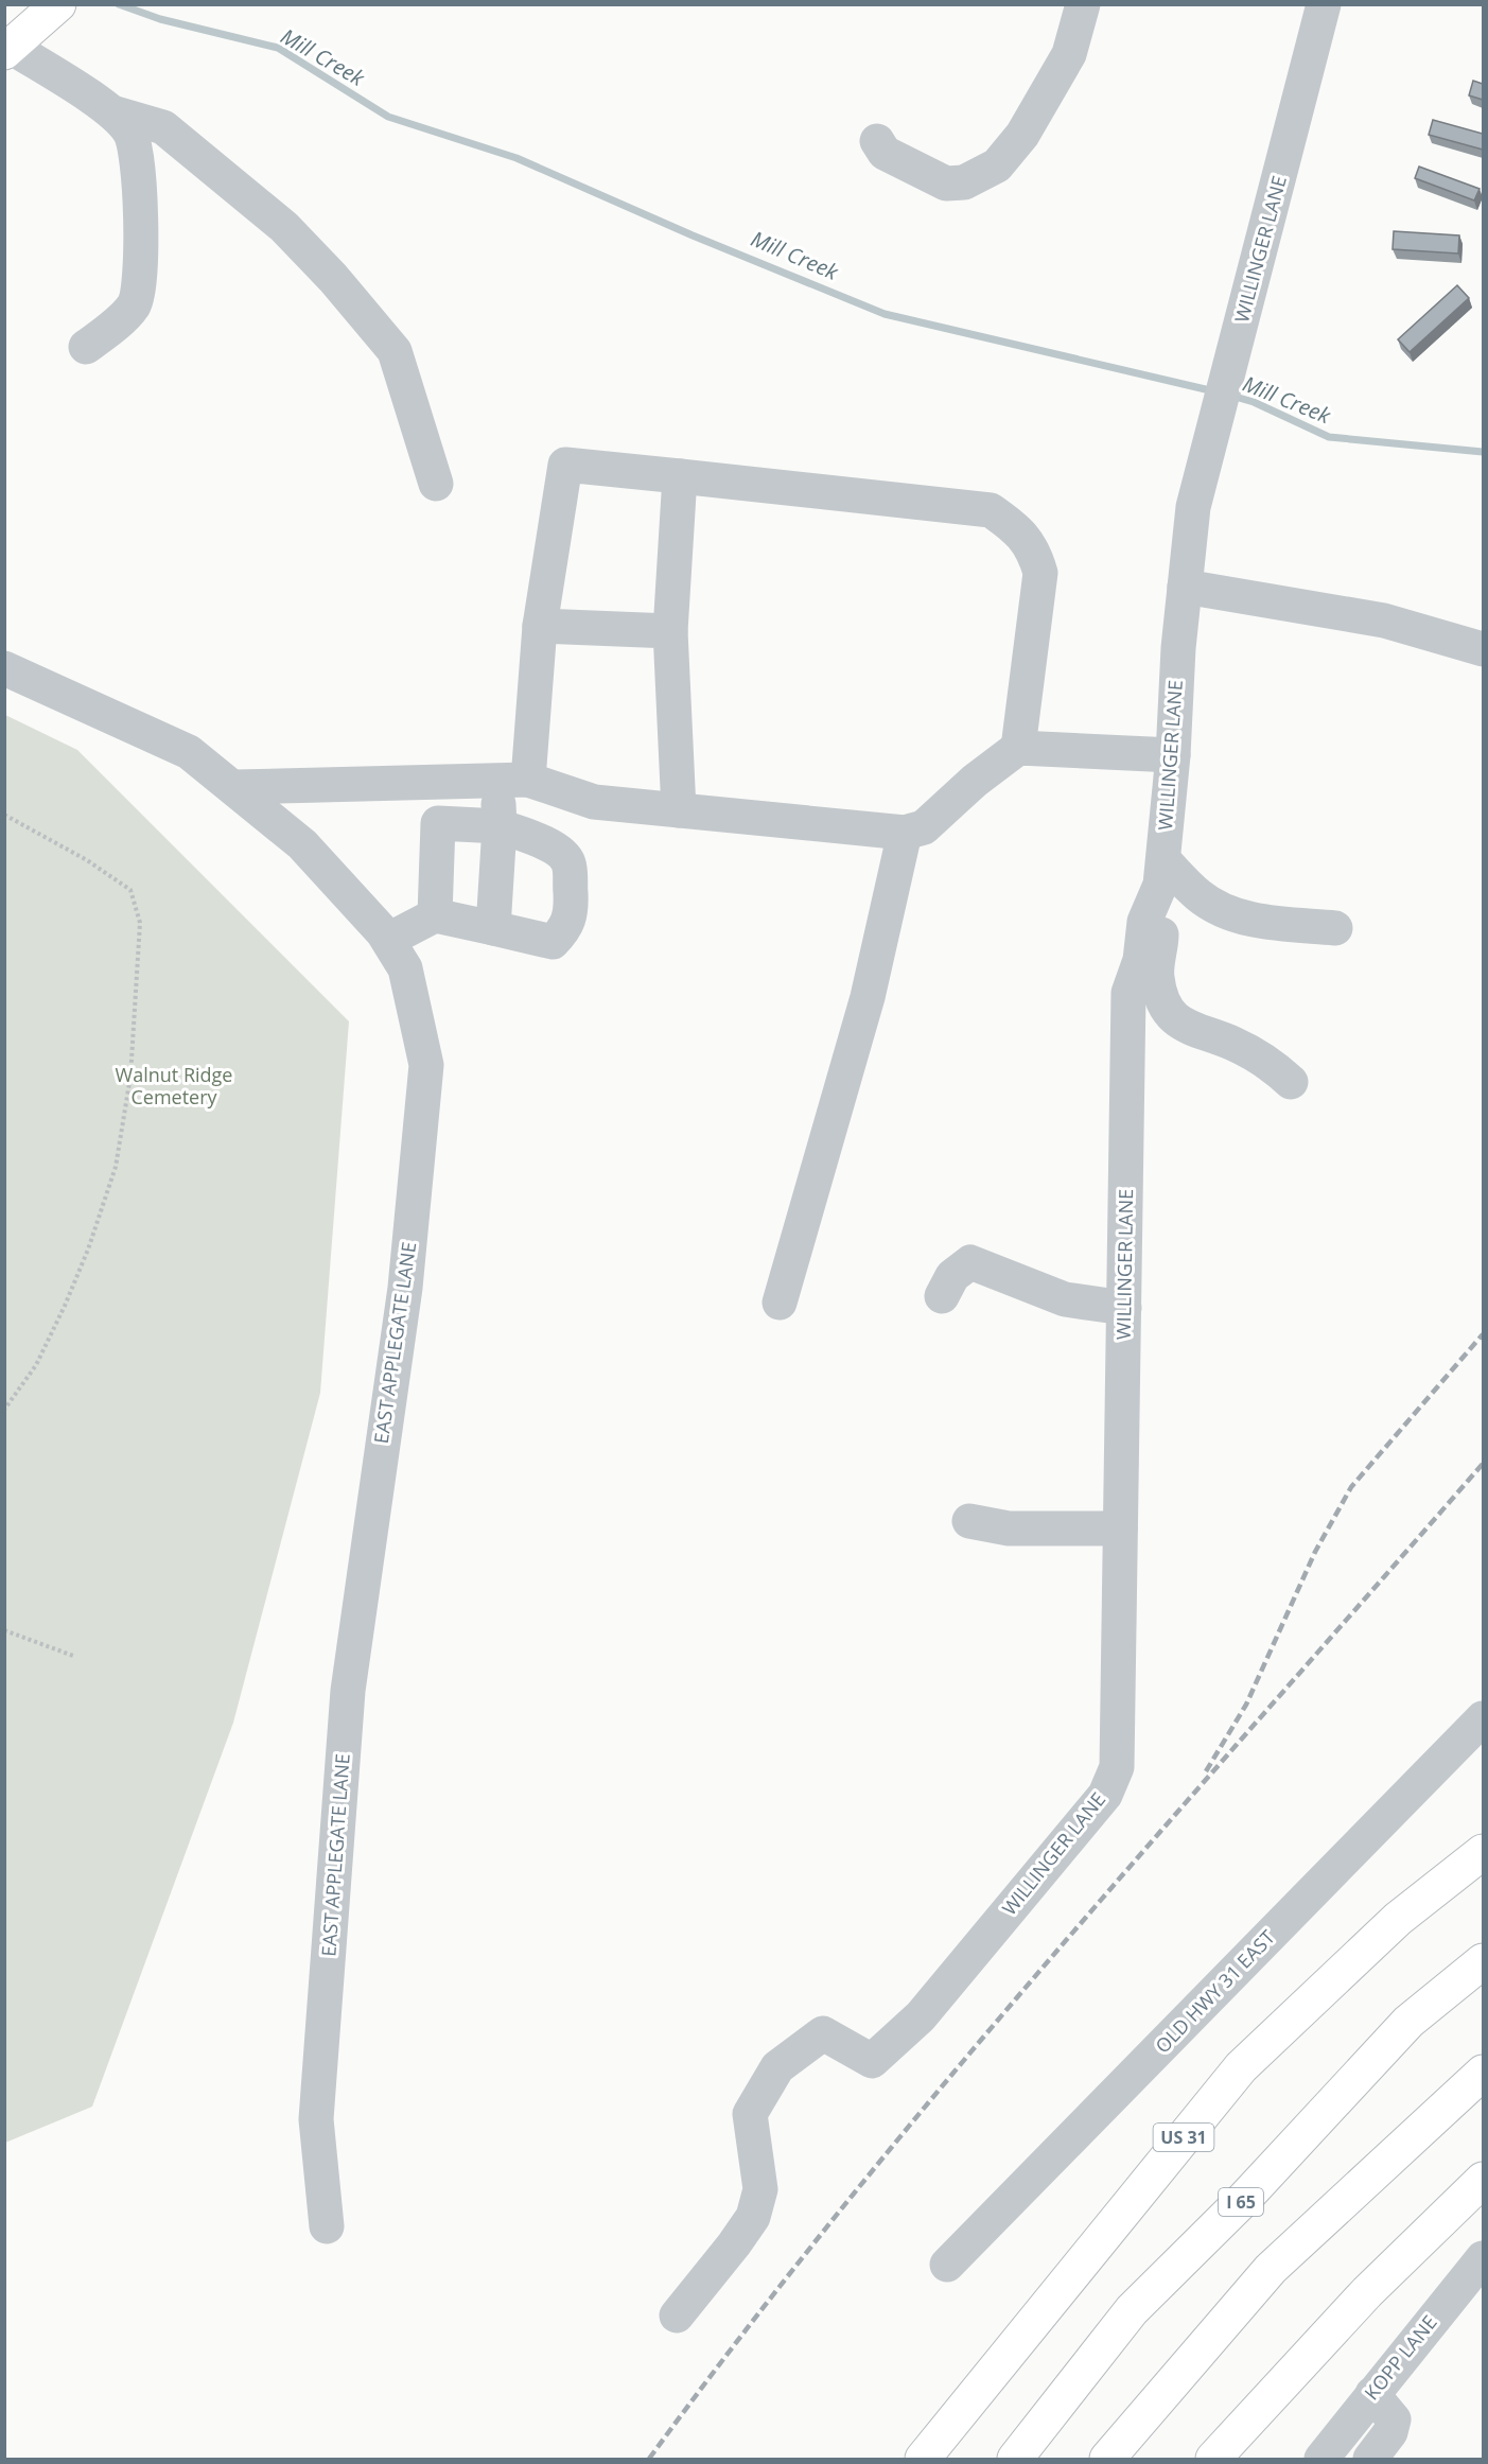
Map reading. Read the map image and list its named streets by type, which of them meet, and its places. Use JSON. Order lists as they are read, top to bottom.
{
  "streets": {
    "main road": ["US 31", "I 65"],
    "street": [
      "WILLINGER LANE",
      "EAST APPLEGATE LANE",
      "OLD HWY 31 EAST",
      "KOPP LANE"
    ]
  },
  "water": ["Mill Creek"],
  "parks": ["Walnut Ridge Cemetery"]
}
